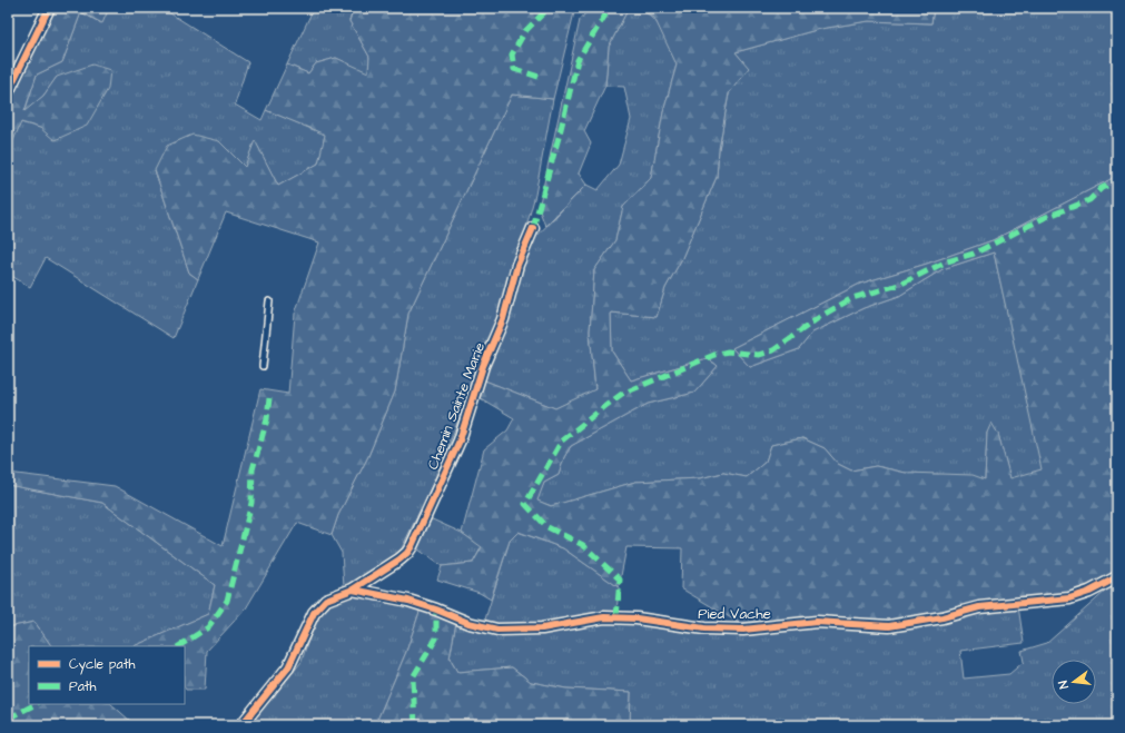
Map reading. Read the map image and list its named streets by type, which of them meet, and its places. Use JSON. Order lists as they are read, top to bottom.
{
  "streets": {
    "street": ["Chemin Sainte Marie", "Pied Vache"]
  },
  "crossings": [
    ["Chemin Sainte Marie", "Pied Vache"]
  ],
  "legend": ["Cycle path", "Path"],
  "north": "left"
}
